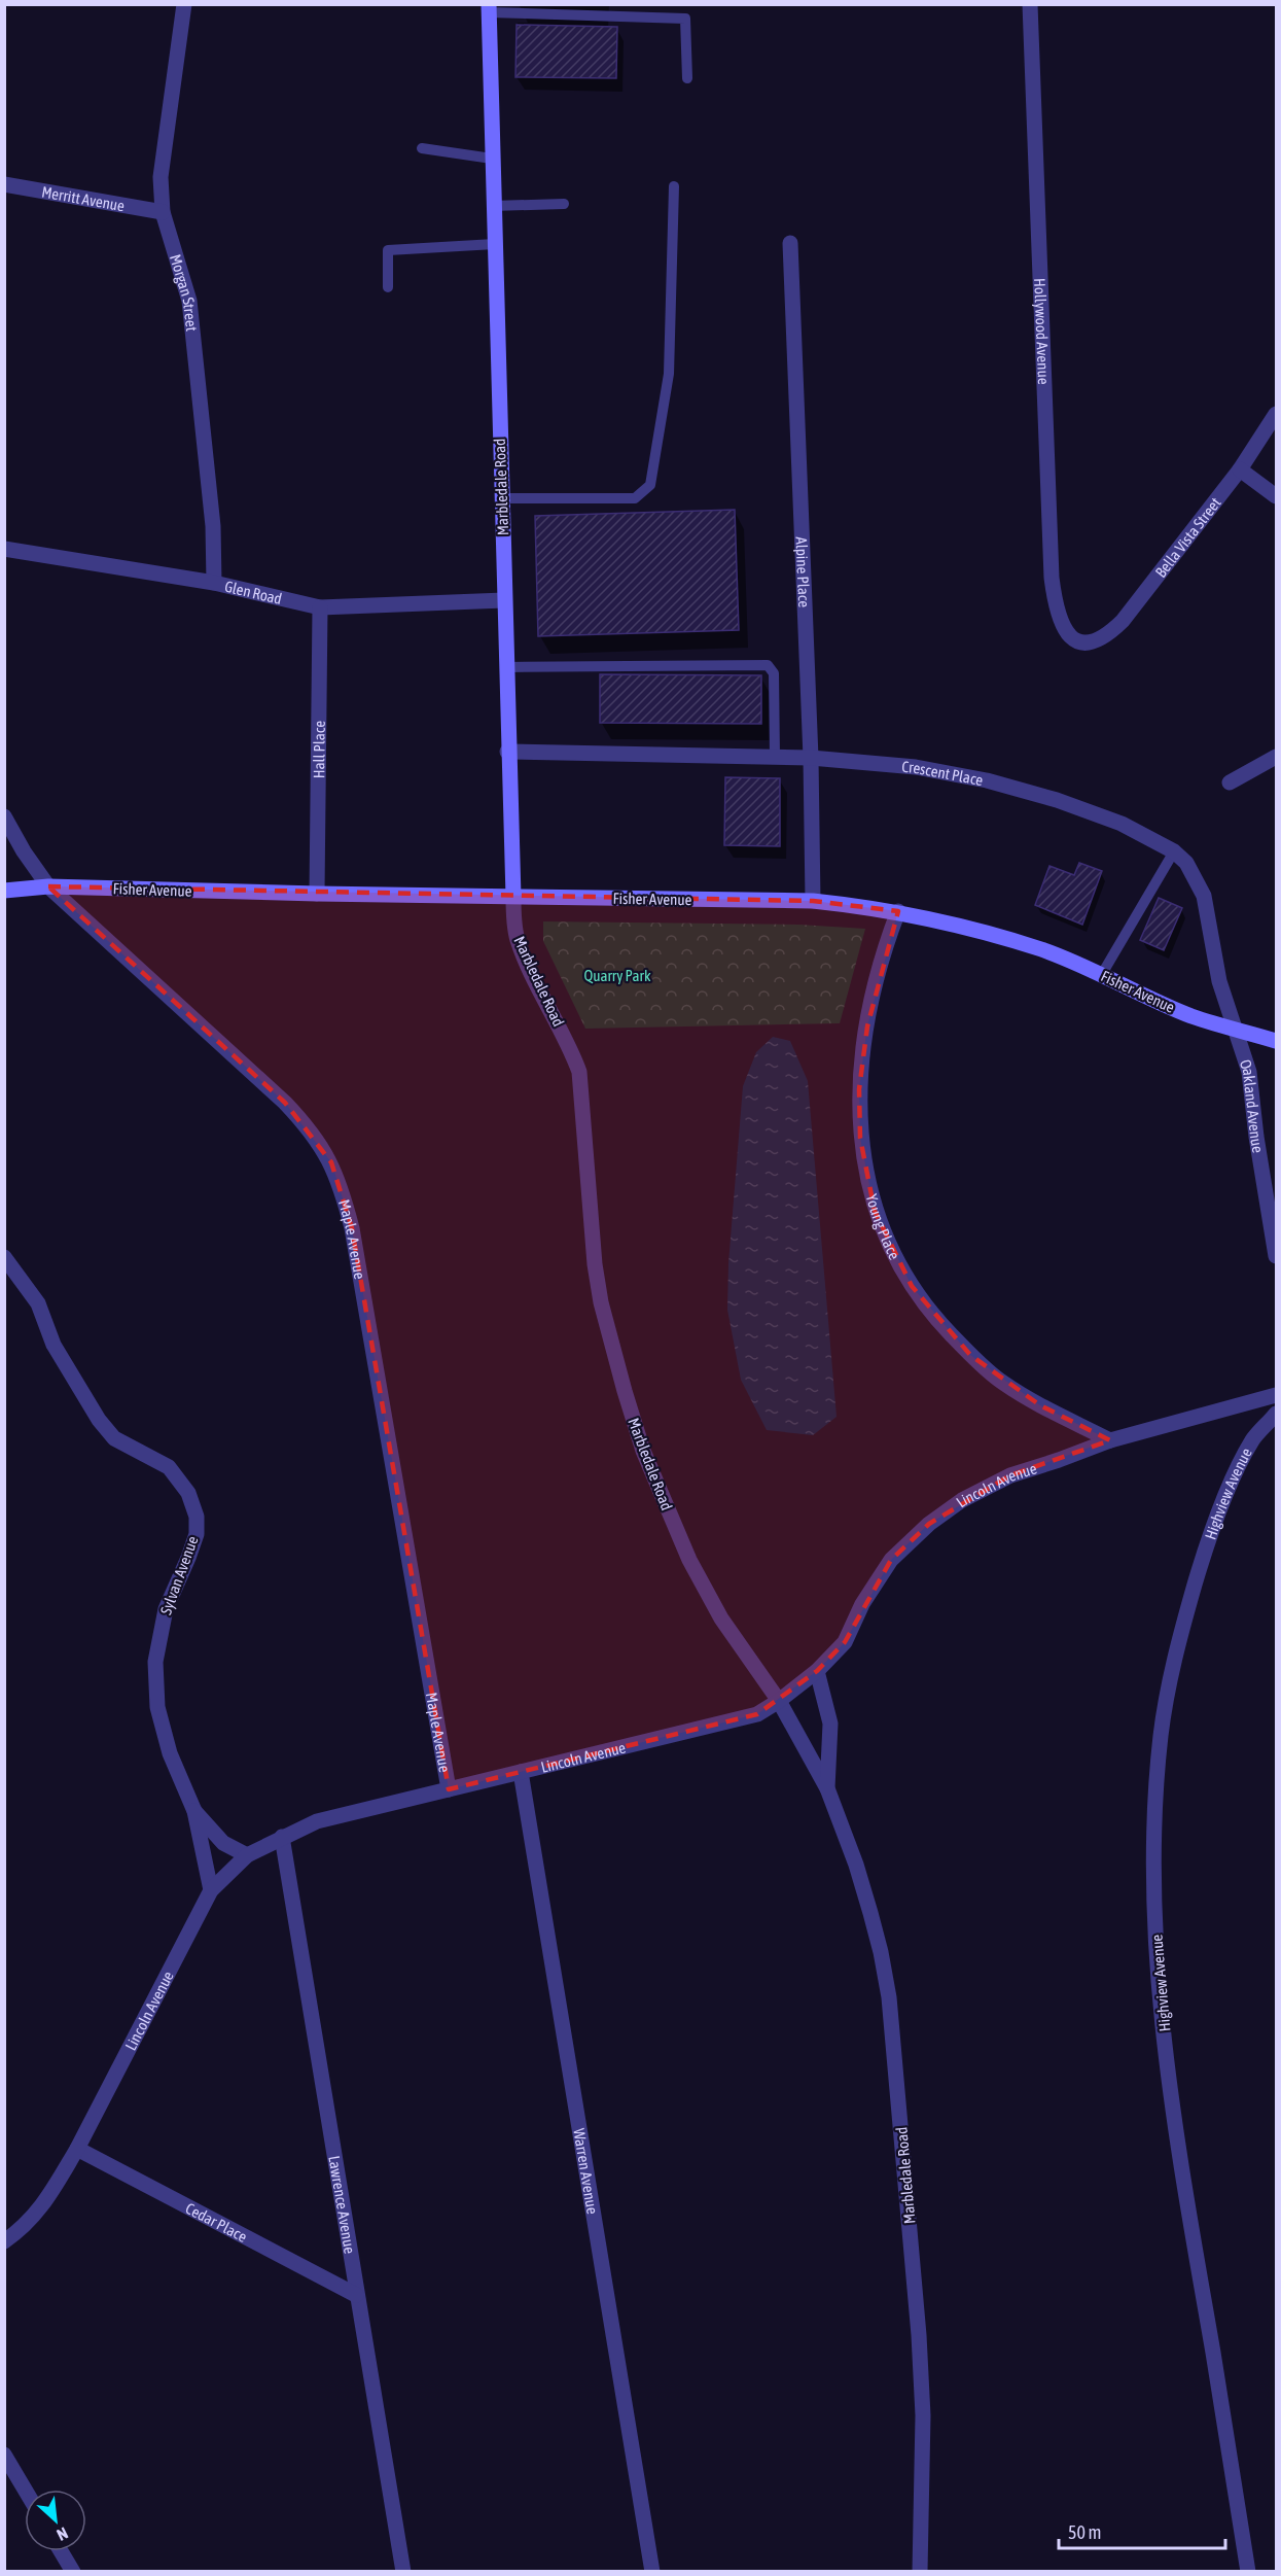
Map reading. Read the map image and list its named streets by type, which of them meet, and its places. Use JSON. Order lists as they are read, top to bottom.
{
  "streets": {
    "street": [
      "Merritt Avenue",
      "Morgan Street",
      "Hollywood Avenue",
      "Marbledale Road",
      "Bella Vista Street",
      "Alpine Place",
      "Glen Road",
      "Hall Place",
      "Crescent Place",
      "Fisher Avenue",
      "Oakland Avenue",
      "Young Place",
      "Maple Avenue",
      "Lincoln Avenue",
      "Highview Avenue",
      "Sylvan Avenue",
      "Warren Avenue",
      "Lawrence Avenue",
      "Cedar Place"
    ]
  },
  "crossings": [
    ["Merritt Avenue", "Morgan Street"],
    ["Morgan Street", "Glen Road"],
    ["Hollywood Avenue", "Bella Vista Street"],
    ["Marbledale Road", "Glen Road"],
    ["Marbledale Road", "Crescent Place"],
    ["Marbledale Road", "Fisher Avenue"],
    ["Marbledale Road", "Lincoln Avenue"],
    ["Alpine Place", "Crescent Place"],
    ["Alpine Place", "Fisher Avenue"],
    ["Glen Road", "Hall Place"],
    ["Hall Place", "Fisher Avenue"],
    ["Crescent Place", "Fisher Avenue"],
    ["Crescent Place", "Oakland Avenue"],
    ["Fisher Avenue", "Oakland Avenue"],
    ["Fisher Avenue", "Young Place"],
    ["Fisher Avenue", "Maple Avenue"],
    ["Young Place", "Lincoln Avenue"],
    ["Maple Avenue", "Lincoln Avenue"],
    ["Lincoln Avenue", "Sylvan Avenue"],
    ["Lincoln Avenue", "Warren Avenue"],
    ["Lincoln Avenue", "Lawrence Avenue"],
    ["Lincoln Avenue", "Cedar Place"],
    ["Lawrence Avenue", "Cedar Place"]
  ],
  "parks": ["Quarry Park"],
  "scale_bar": "50 m",
  "north": "bottom right"
}
